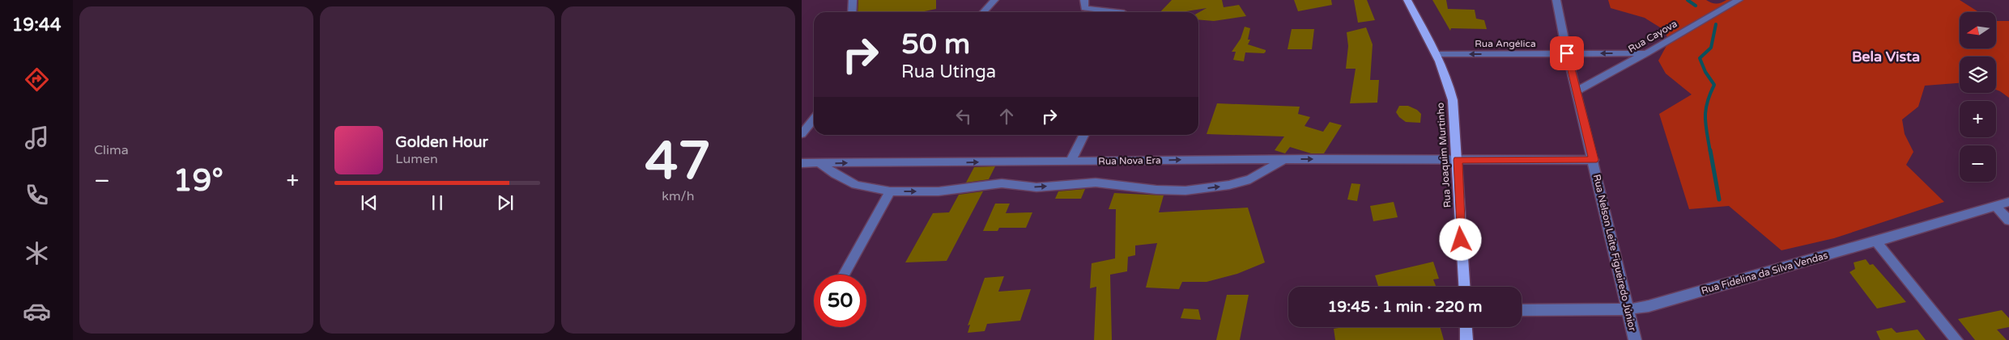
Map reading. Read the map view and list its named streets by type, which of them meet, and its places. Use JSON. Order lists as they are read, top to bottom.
{
  "streets": {
    "main road": ["Rua Joaquim Murtinho"],
    "street": [
      "Rua Cayova",
      "Rua Angélica",
      "Rua Nova Era",
      "Rua Nelson Leite Figueiredo Júnior",
      "Rua Fidelina da Silva Vendas"
    ]
  },
  "crossings": [
    ["Rua Cayova", "Rua Angélica"],
    ["Rua Cayova", "Rua Nelson Leite Figueiredo Júnior"],
    ["Rua Angélica", "Rua Joaquim Murtinho"],
    ["Rua Angélica", "Rua Nelson Leite Figueiredo Júnior"],
    ["Rua Joaquim Murtinho", "Rua Nova Era"],
    ["Rua Nova Era", "Rua Nelson Leite Figueiredo Júnior"],
    ["Rua Nelson Leite Figueiredo Júnior", "Rua Fidelina da Silva Vendas"]
  ],
  "one_way": ["Rua Angélica"],
  "districts": ["Bela Vista"],
  "north": "left",
  "page": {
    "tabs": "19:44",
    "tile": [
      "Clima",
      ["47", "km/h"]
    ],
    "map_buttons": ["+", "−"],
    "turn": ["50 m", "Rua Utinga"],
    "song": ["Golden Hour", "Lumen"],
    "heat": ["−", "19°", "+"],
    "limit": "50",
    "trip": "19:45 · 1 min · 220 m"
  }
}
